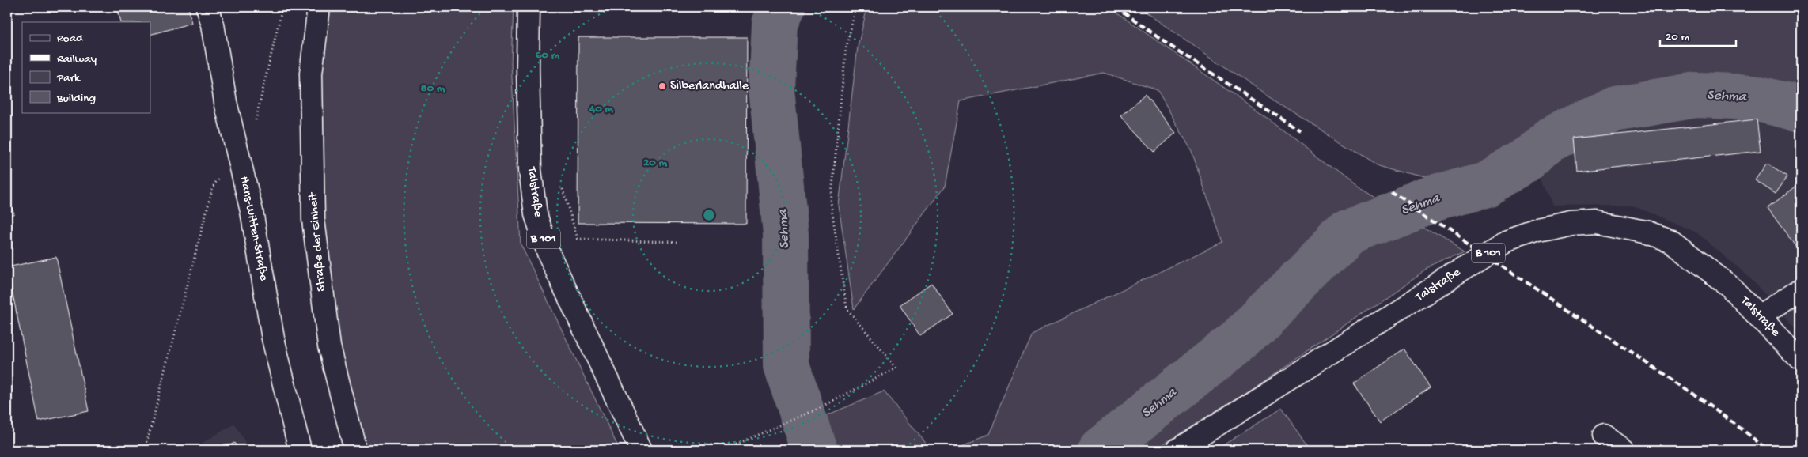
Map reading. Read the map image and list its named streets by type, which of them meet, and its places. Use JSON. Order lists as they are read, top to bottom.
{
  "streets": {
    "main road": [
      "Talstraße",
      "Hans-Witten-Straße",
      "B 101",
      "Straße der Einheit"
    ]
  },
  "water": ["Sehma"],
  "places": ["Silberlandhalle"],
  "legend": [
    "Road",
    "Railway",
    "Park",
    "Building"
  ],
  "scale_bar": "20 m",
  "rings": [
    "60 m",
    "80 m",
    "40 m",
    "20 m"
  ]
}
